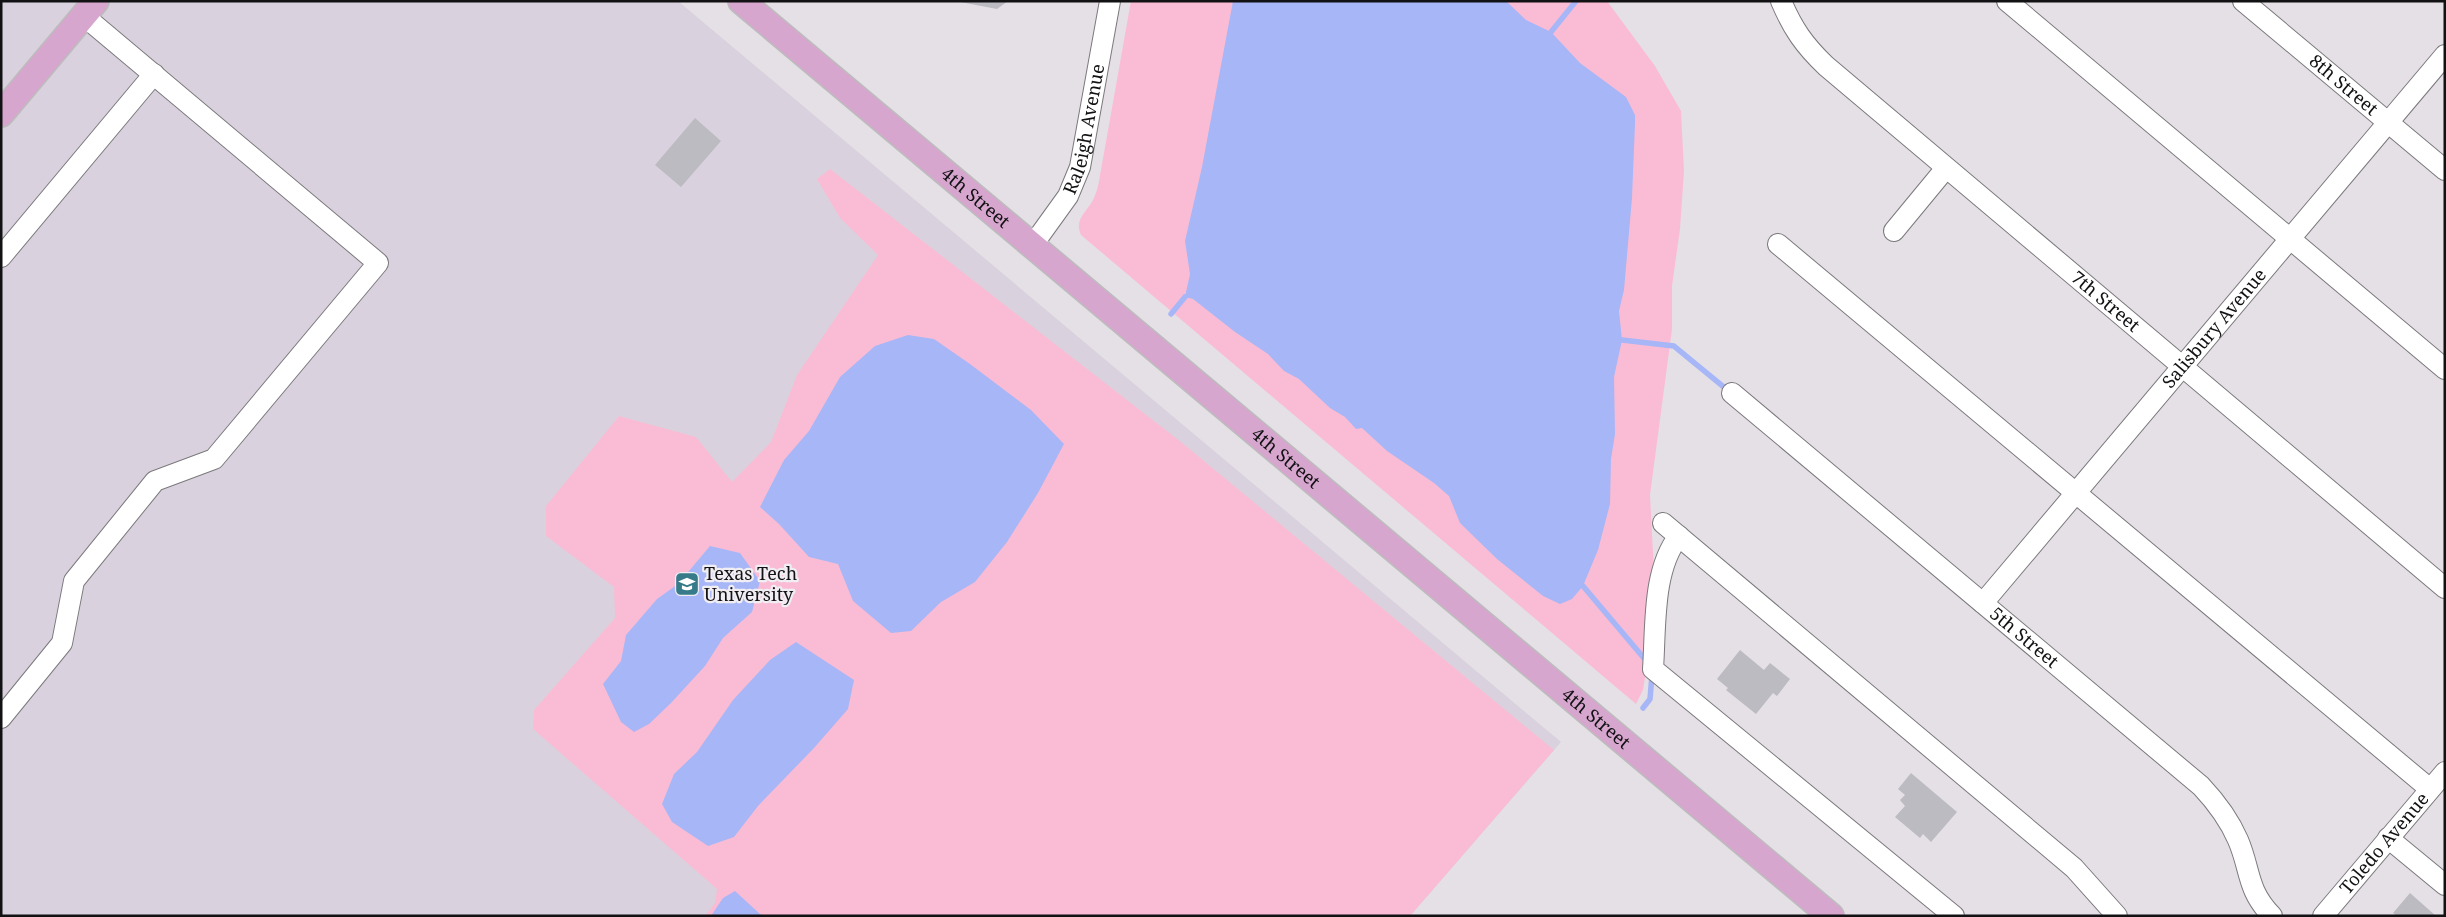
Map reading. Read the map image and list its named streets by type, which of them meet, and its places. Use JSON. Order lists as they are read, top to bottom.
{
  "streets": {
    "main road": ["4th Street"],
    "street": [
      "8th Street",
      "Raleigh Avenue",
      "7th Street",
      "Salisbury Avenue",
      "5th Street",
      "Toledo Avenue"
    ]
  },
  "crossings": [
    ["8th Street", "Salisbury Avenue"],
    ["Raleigh Avenue", "4th Street"],
    ["7th Street", "Salisbury Avenue"],
    ["Salisbury Avenue", "5th Street"]
  ],
  "places": {
    "school or university": ["Texas Tech University"]
  }
}
